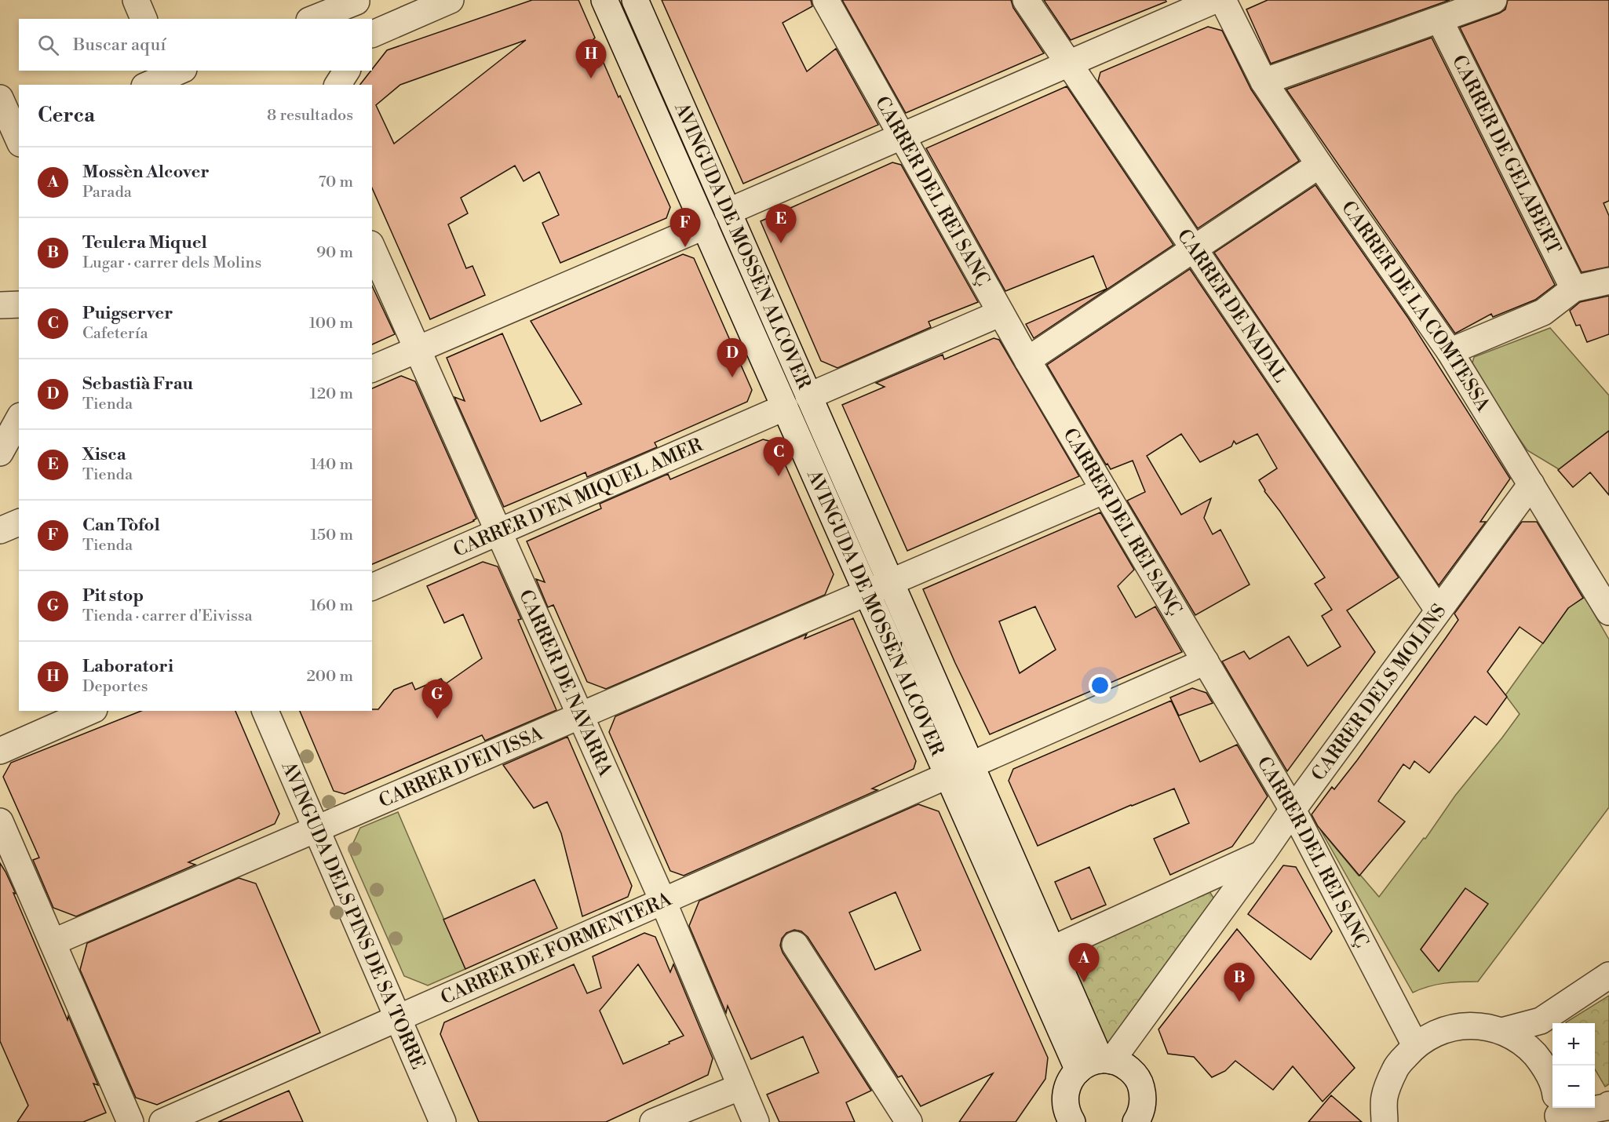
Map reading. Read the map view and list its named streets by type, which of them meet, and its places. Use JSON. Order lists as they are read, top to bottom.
{
  "streets": {
    "street": [
      "CARRER DE GELABERT",
      "CARRER DEL REI SANÇ",
      "AVINGUDA DE MOSSÈN ALCOVER",
      "CARRER DE NADAL",
      "CARRER DE LA COMTESSA",
      "CARRER D'EN MIQUEL AMER",
      "CARRER DE NAVARRA",
      "CARRER DELS MOLINS",
      "CARRER D'EIVISSA",
      "AVINGUDA DELS PINS DE SA TORRE",
      "CARRER DE FORMENTERA"
    ]
  },
  "crossings": [
    ["CARRER DEL REI SANÇ", "CARRER DELS MOLINS"],
    ["CARRER DEL REI SANÇ", "CARRER D'EIVISSA"],
    ["CARRER DEL REI SANÇ", "CARRER DE FORMENTERA"],
    ["AVINGUDA DE MOSSÈN ALCOVER", "CARRER D'EN MIQUEL AMER"],
    ["AVINGUDA DE MOSSÈN ALCOVER", "CARRER DELS MOLINS"],
    ["AVINGUDA DE MOSSÈN ALCOVER", "CARRER D'EIVISSA"],
    ["AVINGUDA DE MOSSÈN ALCOVER", "CARRER DE FORMENTERA"],
    ["CARRER DE NADAL", "CARRER DELS MOLINS"],
    ["CARRER DE LA COMTESSA", "CARRER DELS MOLINS"],
    ["CARRER D'EN MIQUEL AMER", "CARRER DE NAVARRA"],
    ["CARRER DE NAVARRA", "CARRER D'EIVISSA"],
    ["CARRER DE NAVARRA", "CARRER DE FORMENTERA"],
    ["CARRER D'EIVISSA", "AVINGUDA DELS PINS DE SA TORRE"],
    ["AVINGUDA DELS PINS DE SA TORRE", "CARRER DE FORMENTERA"]
  ],
  "page": {
    "search": "Buscar aquí",
    "pins": [
      "H",
      "E",
      "F",
      "D",
      "C",
      "G",
      "A",
      "B"
    ],
    "heading": ["Cerca", "8 resultados"],
    "list": [
      {
        "mark": "A",
        "name": "Mossèn Alcover",
        "note": "Parada",
        "value": "70 m"
      },
      {
        "mark": "B",
        "name": "Teulera Miquel",
        "note": "Lugar · carrer dels Molins",
        "value": "90 m"
      },
      {
        "mark": "C",
        "name": "Puigserver",
        "note": "Cafetería",
        "value": "100 m"
      },
      {
        "mark": "D",
        "name": "Sebastià Frau",
        "note": "Tienda",
        "value": "120 m"
      },
      {
        "mark": "E",
        "name": "Xisca",
        "note": "Tienda",
        "value": "140 m"
      },
      {
        "mark": "F",
        "name": "Can Tòfol",
        "note": "Tienda",
        "value": "150 m"
      },
      {
        "mark": "G",
        "name": "Pit stop",
        "note": "Tienda · carrer d'Eivissa",
        "value": "160 m"
      },
      {
        "mark": "H",
        "name": "Laboratori",
        "note": "Deportes",
        "value": "200 m"
      }
    ],
    "map_buttons": ["+", "−"]
  }
}
